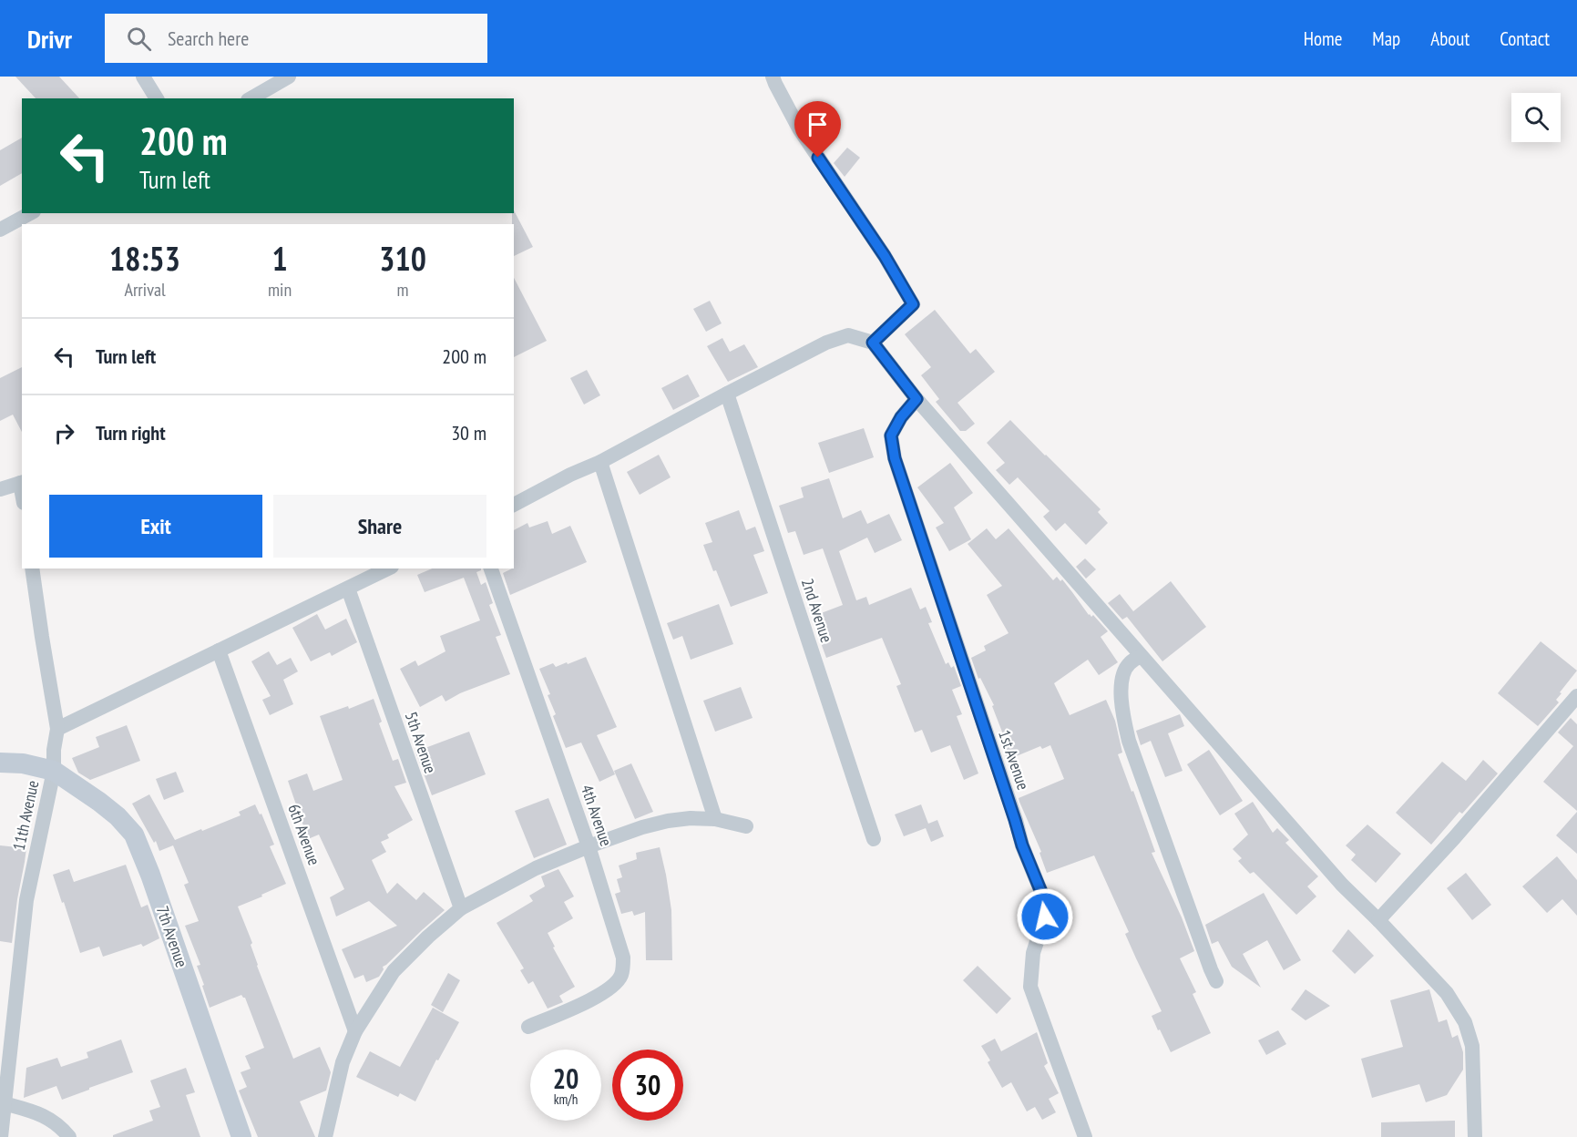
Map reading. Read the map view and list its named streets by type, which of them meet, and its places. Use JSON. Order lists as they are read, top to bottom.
{
  "streets": {
    "street": [
      "2nd Avenue",
      "5th Avenue",
      "1st Avenue",
      "11th Avenue",
      "4th Avenue",
      "6th Avenue",
      "7th Avenue"
    ]
  },
  "crossings": [
    ["11th Avenue", "7th Avenue"]
  ],
  "page": {
    "header": "Drivr",
    "search": "Search here",
    "nav": [
      "Home",
      "Map",
      "About",
      "Contact"
    ],
    "turn": ["200 m", "Turn left"],
    "eta": [
      "18:53",
      "Arrival",
      "1",
      "min",
      "310",
      "m"
    ],
    "list": [
      {
        "name": "Turn left",
        "value": "200 m"
      },
      {
        "name": "Turn right",
        "value": "30 m"
      }
    ],
    "buttons": ["Exit", "Share"],
    "speed": "20 km/h",
    "limit": "30"
  }
}
